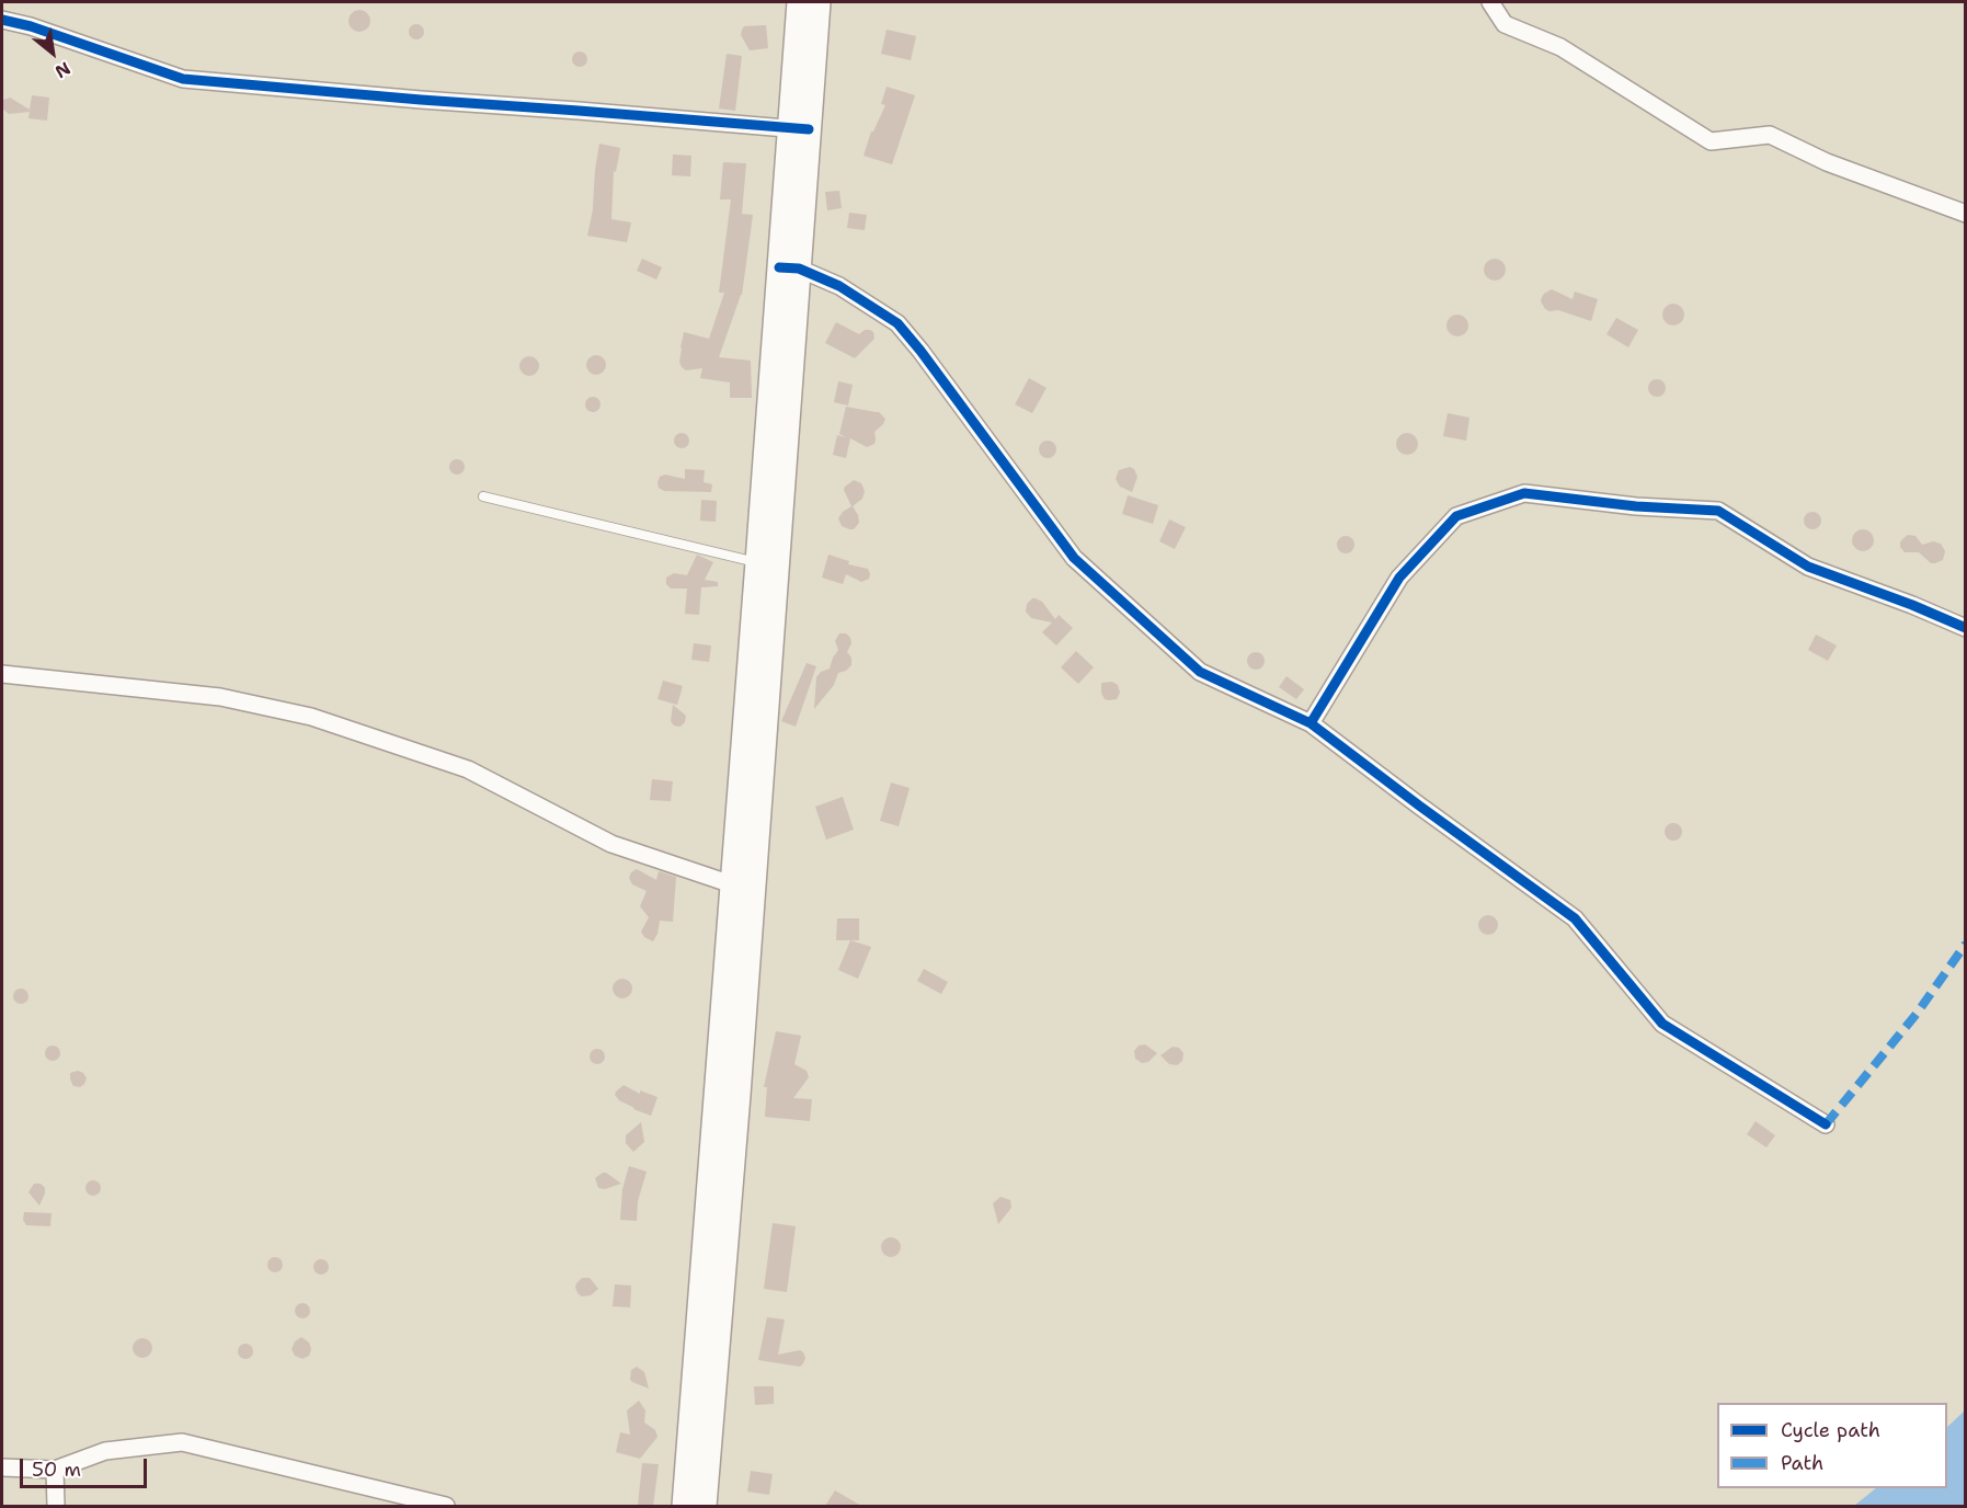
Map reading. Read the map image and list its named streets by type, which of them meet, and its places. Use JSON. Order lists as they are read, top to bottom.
{
  "legend": ["Cycle path", "Path"],
  "scale_bar": "50 m",
  "north": "bottom right"
}
